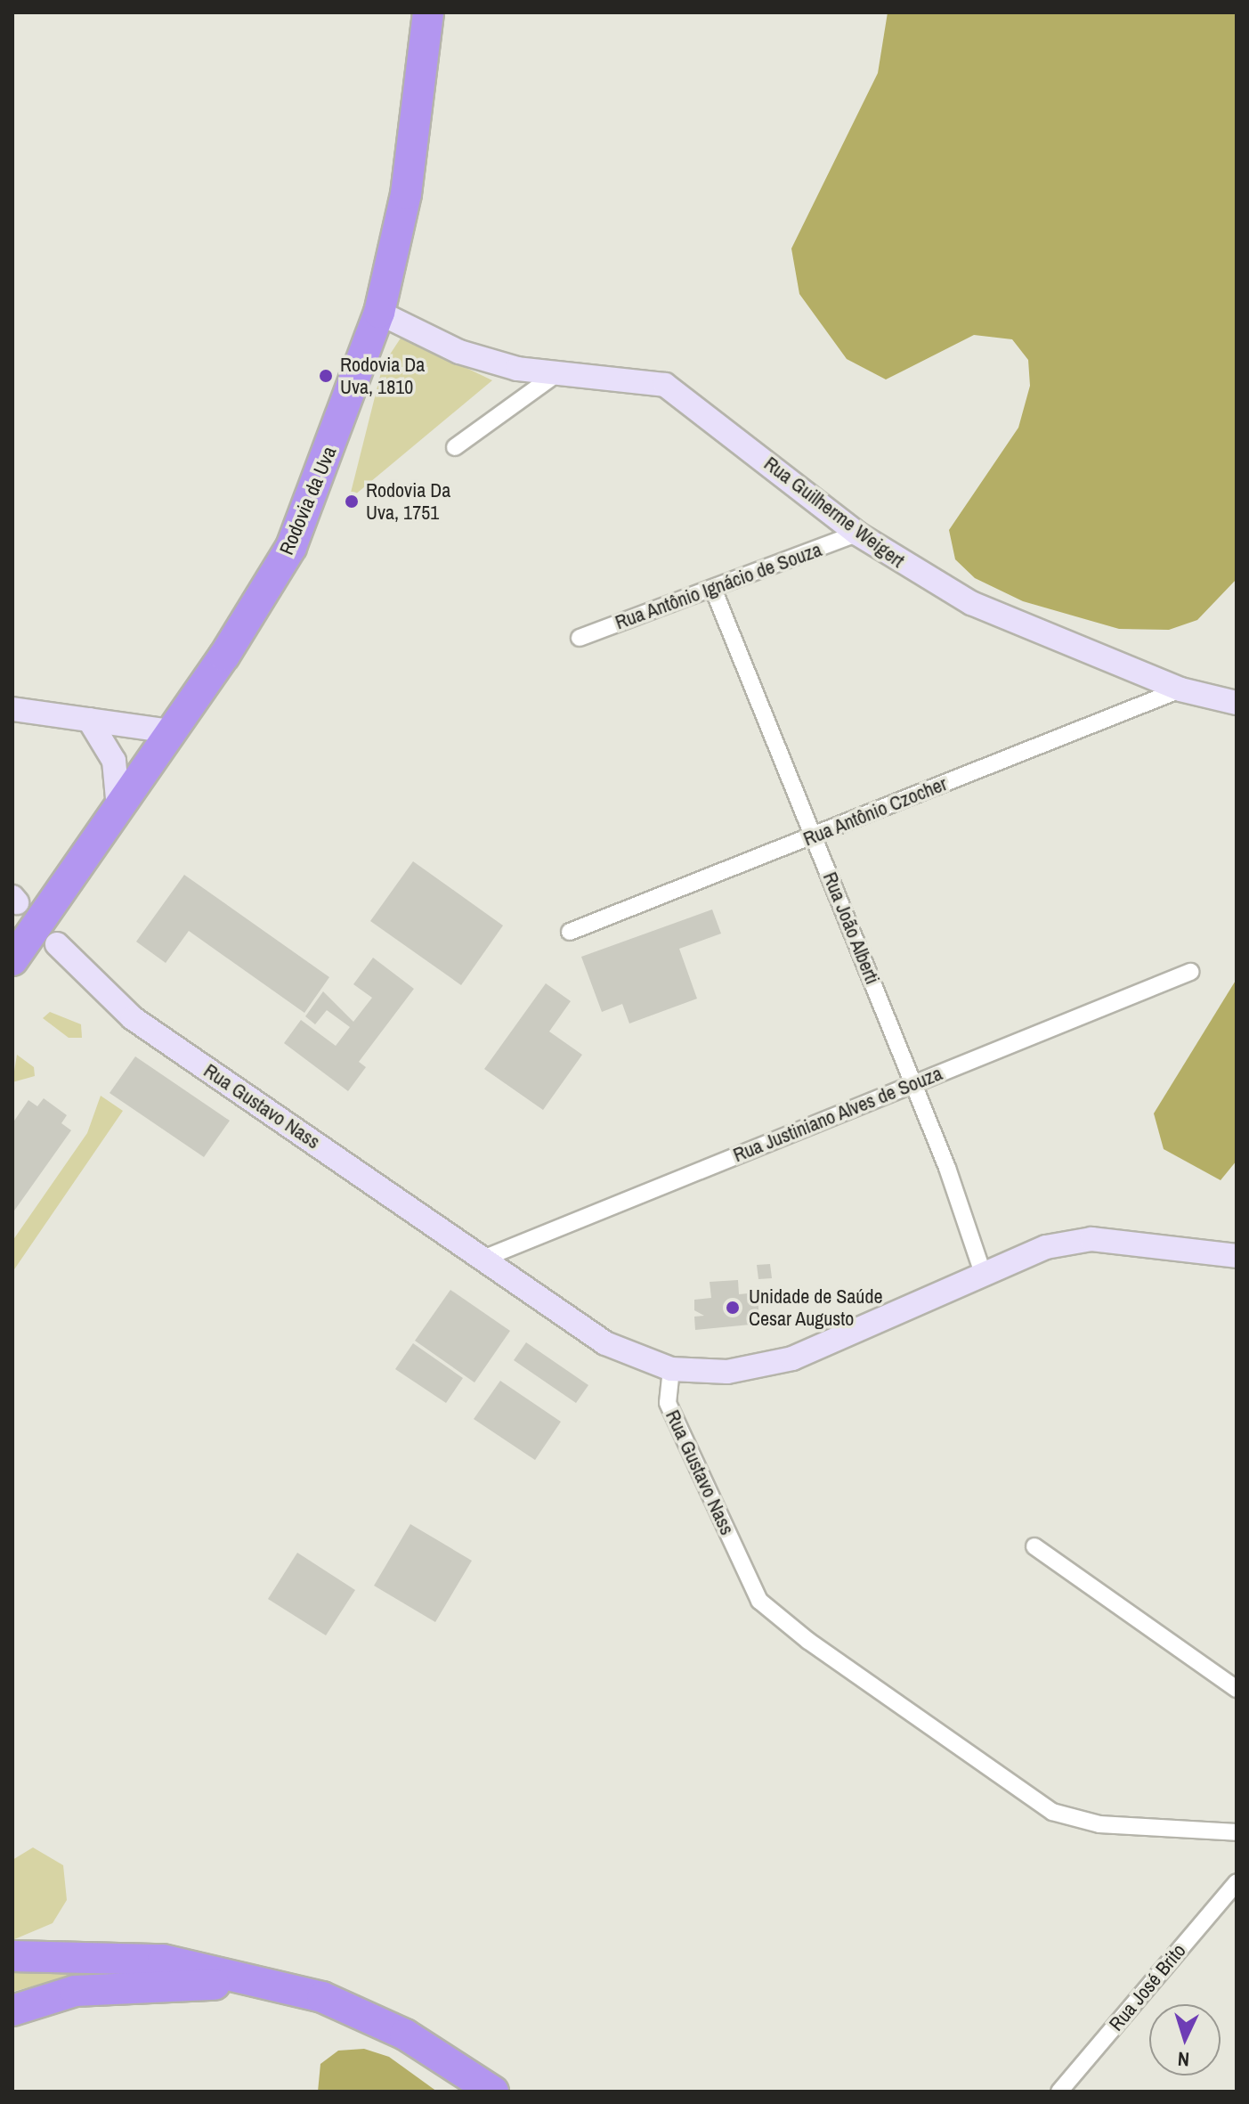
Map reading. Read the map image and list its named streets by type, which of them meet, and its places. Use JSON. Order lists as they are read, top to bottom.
{
  "streets": {
    "highway": ["Rodovia da Uva"],
    "main road": ["Rua Guilherme Weigert", "Rua Gustavo Nass"],
    "street": [
      "Rua Antônio Ignácio de Souza",
      "Rua Antônio Czocher",
      "Rua João Alberti",
      "Rua Justiniano Alves de Souza",
      "Rua José Brito"
    ]
  },
  "crossings": [
    ["Rodovia da Uva", "Rua Guilherme Weigert"],
    ["Rua Guilherme Weigert", "Rua Antônio Ignácio de Souza"],
    ["Rua Guilherme Weigert", "Rua Antônio Czocher"],
    ["Rua Antônio Ignácio de Souza", "Rua João Alberti"],
    ["Rua Antônio Czocher", "Rua João Alberti"],
    ["Rua João Alberti", "Rua Justiniano Alves de Souza"],
    ["Rua Gustavo Nass", "Rua Justiniano Alves de Souza"]
  ],
  "places": ["Rodovia Da Uva, 1810", "Rodovia Da Uva, 1751", "Unidade de Saúde Cesar Augusto"],
  "north": "bottom"
}
